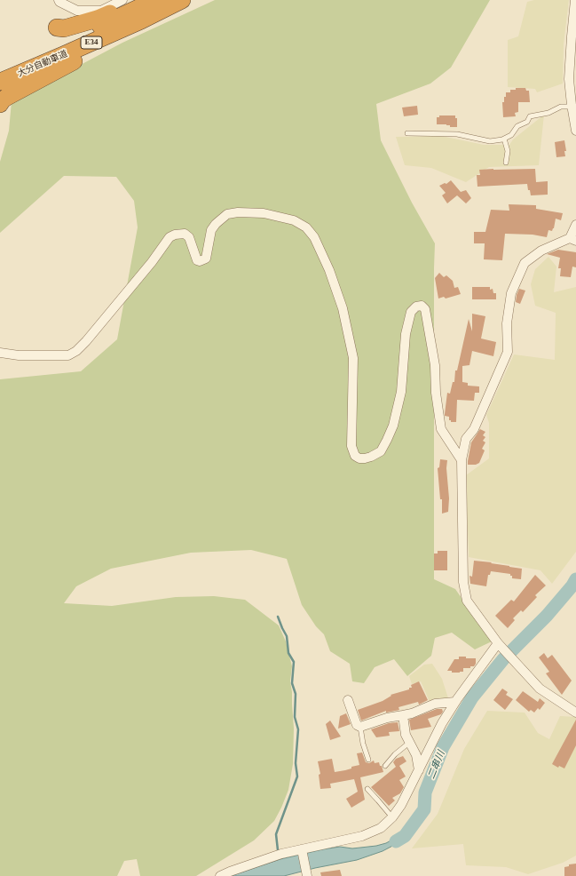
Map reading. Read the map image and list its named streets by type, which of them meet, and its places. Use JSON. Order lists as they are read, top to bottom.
{
  "streets": {
    "highway": ["E34", "大分自動車道"]
  },
  "water": ["二串川"]
}
